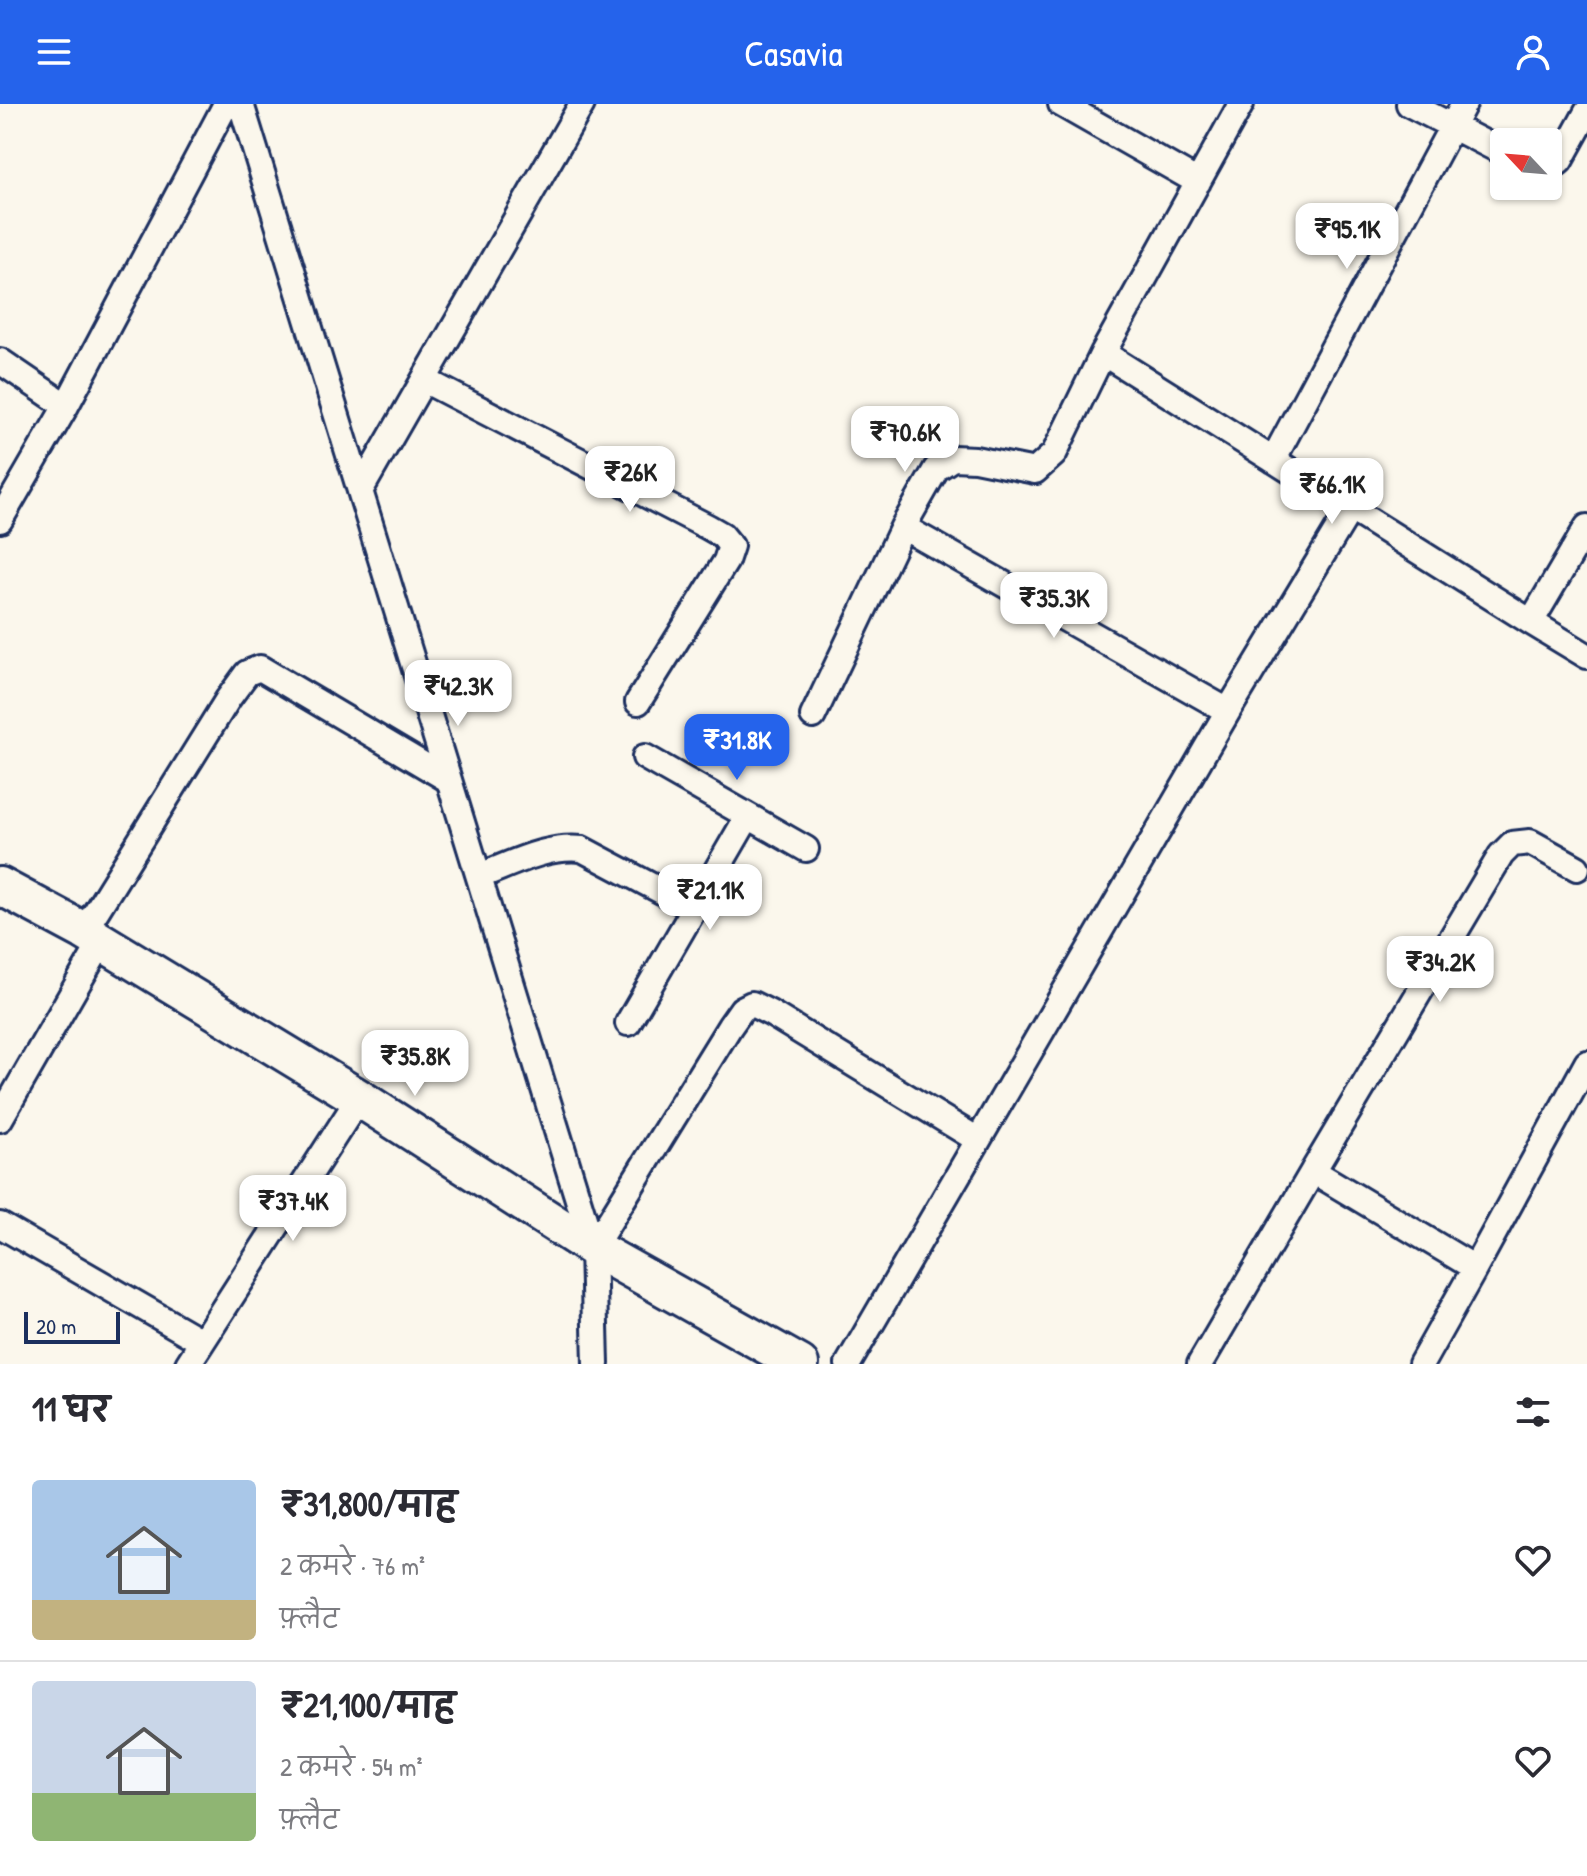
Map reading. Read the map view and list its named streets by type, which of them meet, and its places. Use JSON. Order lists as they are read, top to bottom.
{
  "scale_bar": "20 m",
  "north": "top left",
  "page": {
    "header": "Casavia",
    "price": [
      "₹95.1K",
      "₹70.6K",
      "₹26K",
      "₹66.1K",
      "₹35.3K",
      "₹42.3K",
      "₹31.8K",
      "₹21.1K",
      "₹34.2K",
      "₹35.8K",
      "₹37.4K"
    ],
    "scale": "20 m",
    "heading": "11 घर",
    "list": [
      {
        "name": "₹31,800/माह",
        "note": "2 कमरे · 76 m² · फ़्लैट"
      },
      {
        "name": "₹21,100/माह",
        "note": "2 कमरे · 54 m² · फ़्लैट"
      }
    ]
  }
}
